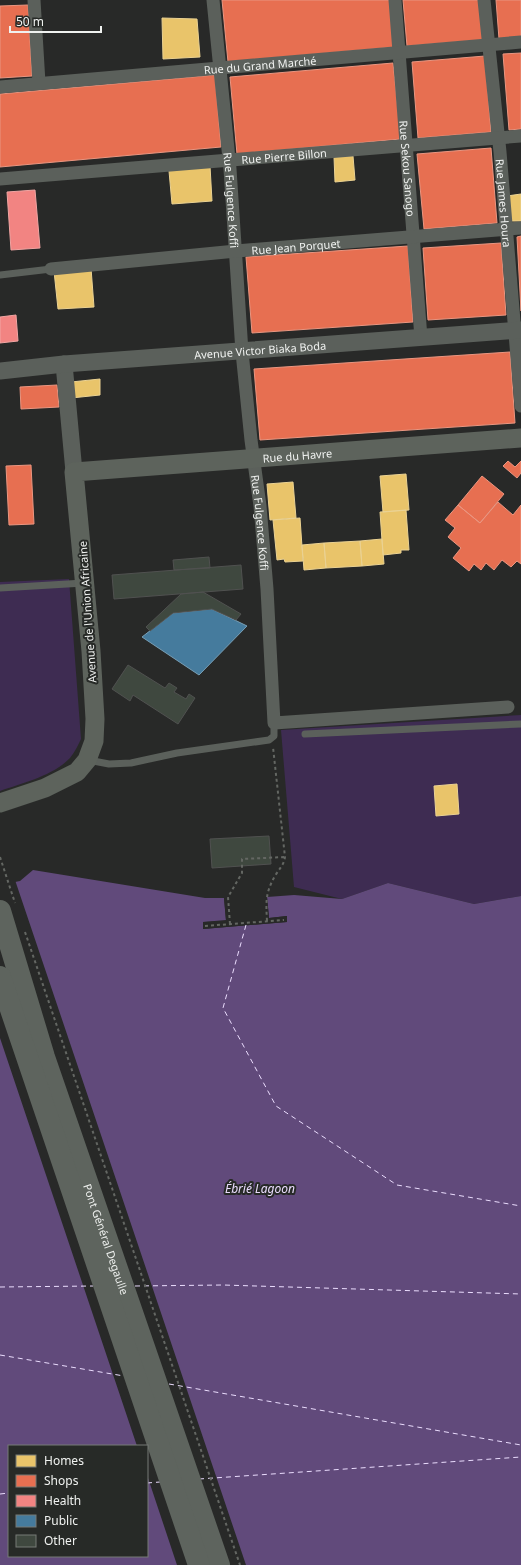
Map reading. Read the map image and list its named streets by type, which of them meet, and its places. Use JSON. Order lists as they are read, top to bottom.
{
  "streets": {
    "highway": ["Pont Général Degaulle"],
    "main road": ["Rue du Havre", "Avenue de l'Union Africaine"],
    "street": [
      "Rue du Grand Marché",
      "Rue Pierre Billon",
      "Rue Sekou Sanogo",
      "Rue Fulgence Koffi",
      "Rue James Houra",
      "Rue Jean Porquet",
      "Avenue Victor Biaka Boda"
    ]
  },
  "crossings": [
    ["Rue du Grand Marché", "Rue Sekou Sanogo"],
    ["Rue du Grand Marché", "Rue Fulgence Koffi"],
    ["Rue du Grand Marché", "Rue James Houra"],
    ["Rue Pierre Billon", "Rue Sekou Sanogo"],
    ["Rue Pierre Billon", "Rue Fulgence Koffi"],
    ["Rue Pierre Billon", "Rue James Houra"],
    ["Rue Sekou Sanogo", "Rue Jean Porquet"],
    ["Rue Sekou Sanogo", "Avenue Victor Biaka Boda"],
    ["Rue Fulgence Koffi", "Rue Jean Porquet"],
    ["Rue Fulgence Koffi", "Avenue Victor Biaka Boda"],
    ["Rue Fulgence Koffi", "Rue du Havre"],
    ["Rue James Houra", "Rue Jean Porquet"],
    ["Rue James Houra", "Avenue Victor Biaka Boda"],
    ["Avenue Victor Biaka Boda", "Avenue de l'Union Africaine"],
    ["Rue du Havre", "Avenue de l'Union Africaine"]
  ],
  "water": ["Ébrié Lagoon"],
  "legend": [
    "Homes",
    "Shops",
    "Health",
    "Public",
    "Other"
  ],
  "scale_bar": "50 m"
}
